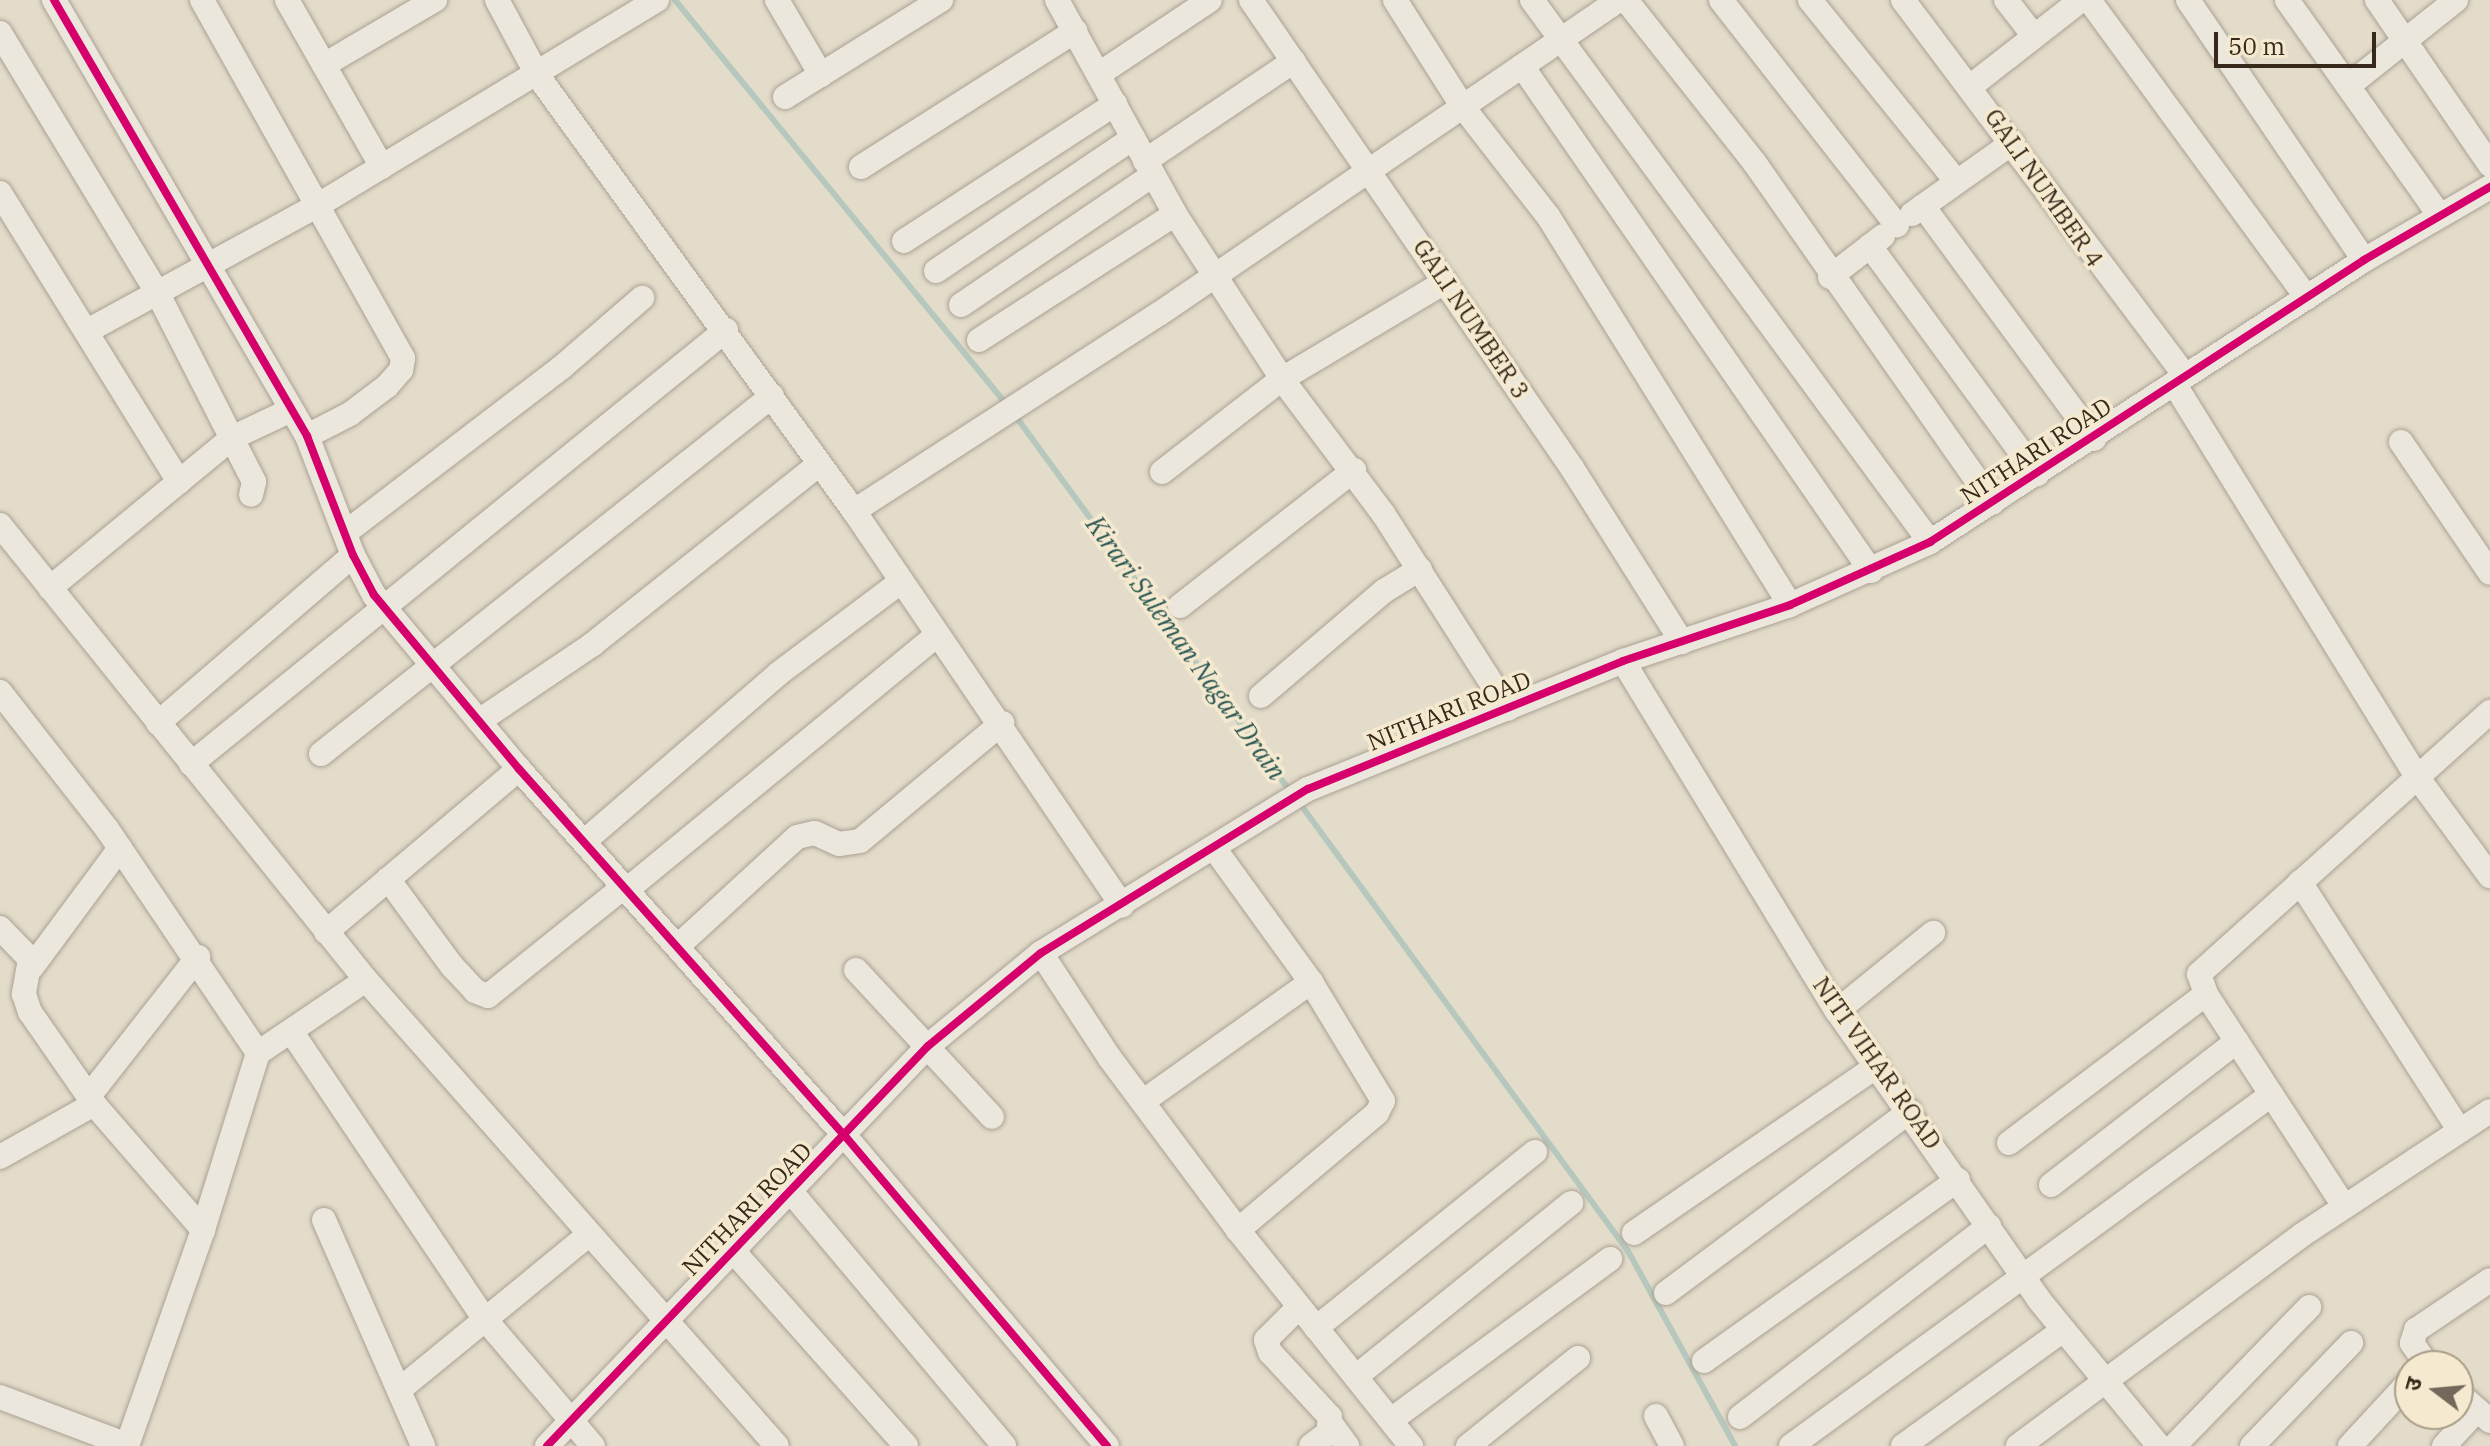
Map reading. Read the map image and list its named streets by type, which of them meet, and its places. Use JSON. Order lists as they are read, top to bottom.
{
  "streets": {
    "street": [
      "GALI NUMBER 4",
      "GALI NUMBER 3",
      "NITHARI ROAD",
      "NITI VIHAR ROAD"
    ]
  },
  "crossings": [
    ["GALI NUMBER 4", "NITHARI ROAD"],
    ["GALI NUMBER 3", "NITHARI ROAD"],
    ["NITHARI ROAD", "NITI VIHAR ROAD"]
  ],
  "water": ["Kirari Suleman Nagar Drain"],
  "scale_bar": "50 m",
  "north": "left"
}
